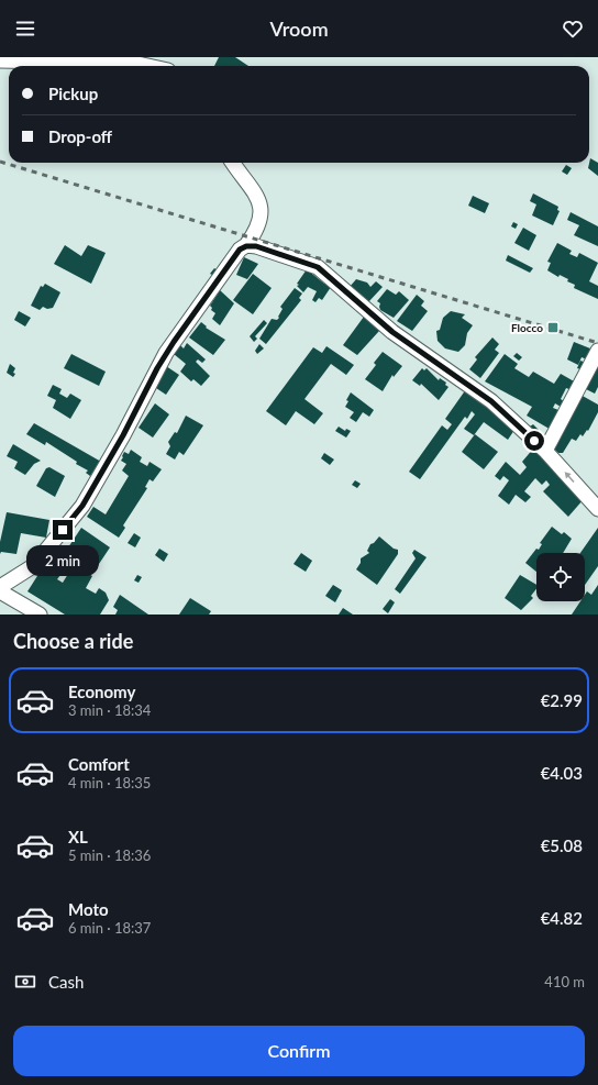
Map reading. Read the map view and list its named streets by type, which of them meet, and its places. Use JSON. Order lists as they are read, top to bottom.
{
  "places": {
    "transit": ["Flocco"]
  },
  "page": {
    "header": "Vroom",
    "banner": ["Pickup", "Drop-off"],
    "bubble": "2 min",
    "heading": "Choose a ride",
    "list": [
      {
        "name": "Economy",
        "note": "3 min · 18:34",
        "value": "€2.99"
      },
      {
        "name": "Comfort",
        "note": "4 min · 18:35",
        "value": "€4.03"
      },
      {
        "name": "XL",
        "note": "5 min · 18:36",
        "value": "€5.08"
      },
      {
        "name": "Moto",
        "note": "6 min · 18:37",
        "value": "€4.82"
      }
    ],
    "pay": ["Cash", "410 m"],
    "buttons": "Confirm"
  }
}
